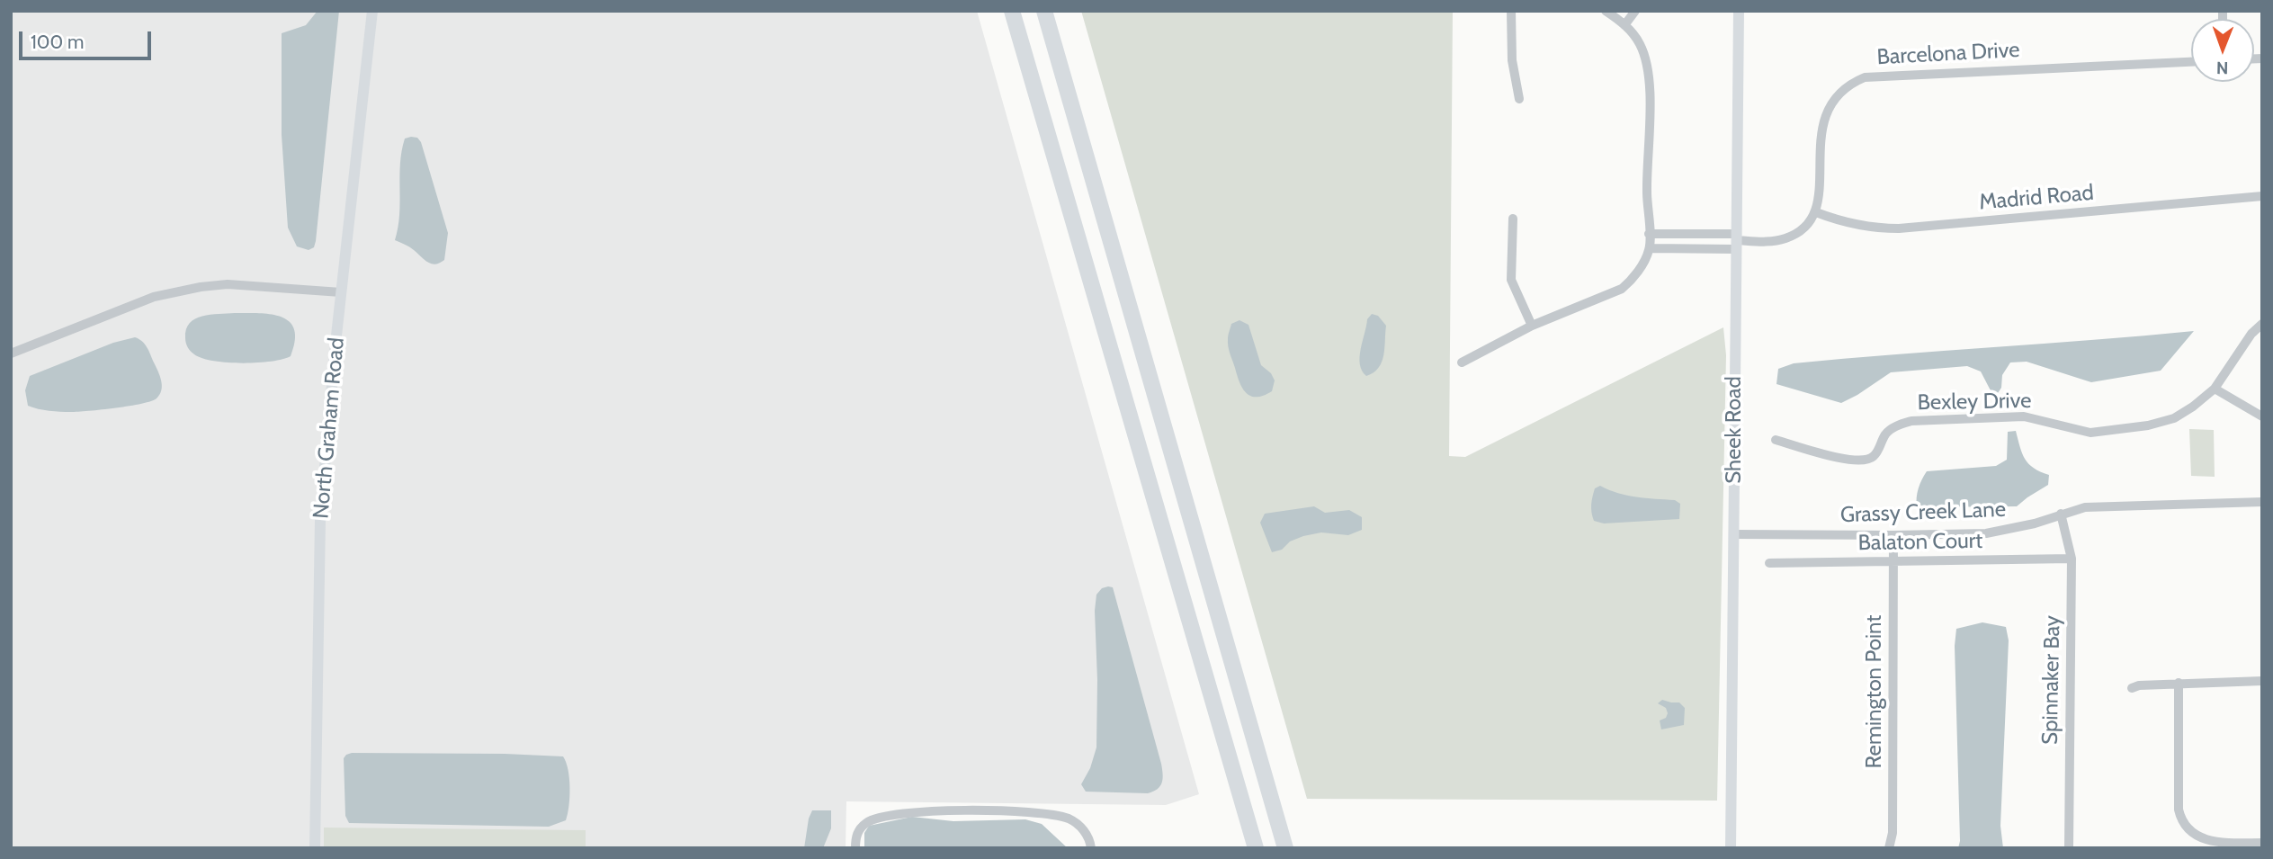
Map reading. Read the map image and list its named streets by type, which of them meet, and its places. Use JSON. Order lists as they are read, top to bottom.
{
  "streets": {
    "street": [
      "Barcelona Drive",
      "Madrid Road",
      "Bexley Drive",
      "North Graham Road",
      "Sheek Road",
      "Grassy Creek Lane",
      "Balaton Court",
      "Spinnaker Bay",
      "Remington Point"
    ]
  },
  "crossings": [
    ["Barcelona Drive", "Madrid Road"],
    ["Sheek Road", "Grassy Creek Lane"],
    ["Grassy Creek Lane", "Spinnaker Bay"],
    ["Grassy Creek Lane", "Remington Point"],
    ["Balaton Court", "Spinnaker Bay"],
    ["Balaton Court", "Remington Point"]
  ],
  "scale_bar": "100 m",
  "north": "bottom"
}
